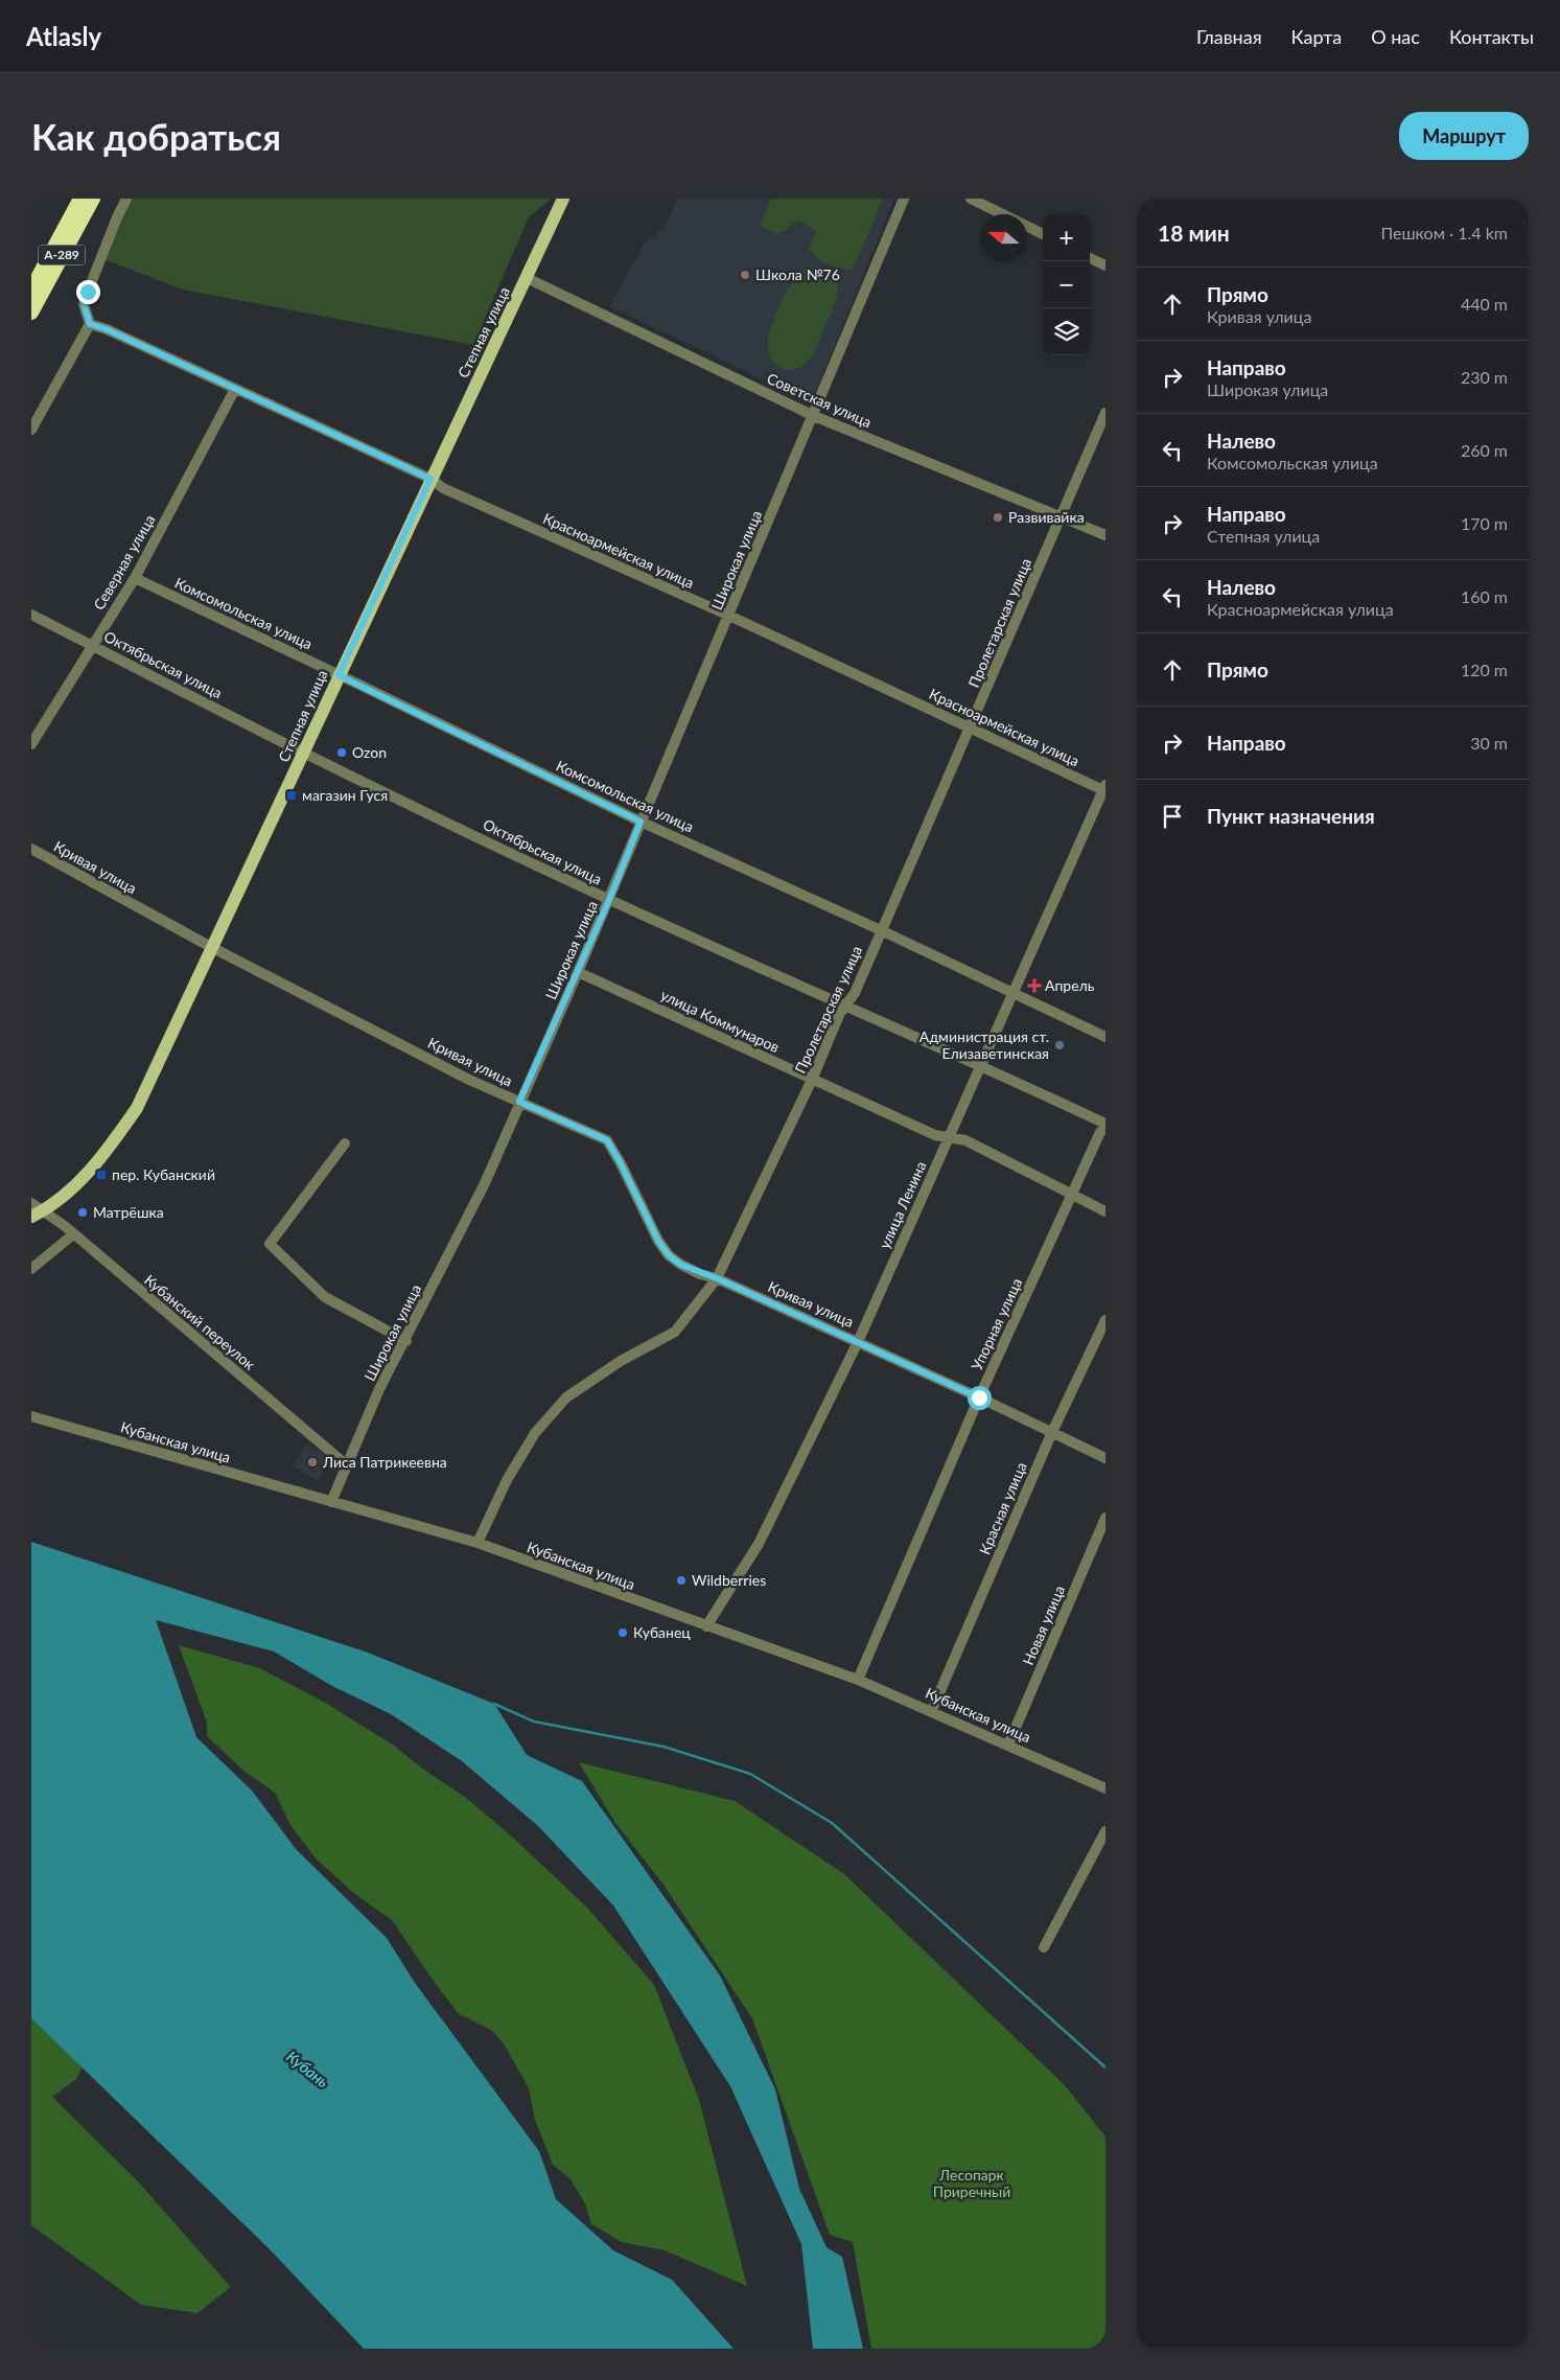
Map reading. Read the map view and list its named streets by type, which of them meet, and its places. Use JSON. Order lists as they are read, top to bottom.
{
  "streets": {
    "highway": ["А-289"],
    "main road": ["Степная улица"],
    "street": [
      "Советская улица",
      "Красноармейская улица",
      "Широкая улица",
      "Северная улица",
      "Комсомольская улица",
      "Пролетарская улица",
      "Октябрьская улица",
      "Кривая улица",
      "улица Коммунаров",
      "улица Ленина",
      "Кубанский переулок",
      "Упорная улица",
      "Кубанская улица",
      "Красная улица",
      "Новая улица"
    ]
  },
  "crossings": [
    ["Степная улица", "Советская улица"],
    ["Степная улица", "Красноармейская улица"],
    ["Степная улица", "Комсомольская улица"],
    ["Степная улица", "Октябрьская улица"],
    ["Степная улица", "Кривая улица"],
    ["Степная улица", "Кубанский переулок"],
    ["Советская улица", "Широкая улица"],
    ["Советская улица", "Пролетарская улица"],
    ["Красноармейская улица", "Широкая улица"],
    ["Красноармейская улица", "Северная улица"],
    ["Красноармейская улица", "Пролетарская улица"],
    ["Красноармейская улица", "улица Ленина"],
    ["Широкая улица", "Комсомольская улица"],
    ["Широкая улица", "Октябрьская улица"],
    ["Широкая улица", "Кривая улица"],
    ["Широкая улица", "улица Коммунаров"],
    ["Широкая улица", "Кубанский переулок"],
    ["Широкая улица", "Кубанская улица"],
    ["Северная улица", "Комсомольская улица"],
    ["Северная улица", "Октябрьская улица"],
    ["Комсомольская улица", "Пролетарская улица"],
    ["Комсомольская улица", "улица Ленина"],
    ["Пролетарская улица", "Октябрьская улица"],
    ["Пролетарская улица", "Кривая улица"],
    ["Пролетарская улица", "улица Коммунаров"],
    ["Пролетарская улица", "Кубанская улица"],
    ["Октябрьская улица", "улица Ленина"],
    ["Кривая улица", "улица Ленина"],
    ["Кривая улица", "Упорная улица"],
    ["Кривая улица", "Красная улица"],
    ["улица Коммунаров", "улица Ленина"],
    ["улица Коммунаров", "Упорная улица"],
    ["улица Ленина", "Кубанская улица"],
    ["Упорная улица", "Кубанская улица"],
    ["Кубанская улица", "Красная улица"],
    ["Кубанская улица", "Новая улица"]
  ],
  "water": ["Кубань"],
  "parks": ["Лесопарк Приречный"],
  "places": {
    "other": [
      "Школа №76",
      "Развивайка",
      "Ozon",
      "Администрация ст. Елизаветинская",
      "Матрёшка",
      "Лиса Патрикеевна",
      "Wildberries",
      "Кубанец"
    ],
    "transit": ["магазин Гуся", "пер. Кубанский"],
    "health": ["Апрель"]
  },
  "north": "left",
  "page": {
    "header": "Atlasly",
    "nav": [
      "Главная",
      "Карта",
      "О нас",
      "Контакты"
    ],
    "buttons": "Маршрут",
    "title": "Как добраться",
    "heading": ["18 мин", "Пешком · 1.4 km"],
    "map_buttons": ["+", "−"],
    "list": [
      ["Прямо", "Кривая улица", "440 m"],
      ["Направо", "Широкая улица", "230 m"],
      ["Налево", "Комсомольская улица", "260 m"],
      ["Направо", "Степная улица", "170 m"],
      ["Налево", "Красноармейская улица", "160 m"],
      ["Прямо", "120 m"],
      ["Направо", "30 m"],
      "Пункт назначения"
    ]
  }
}
